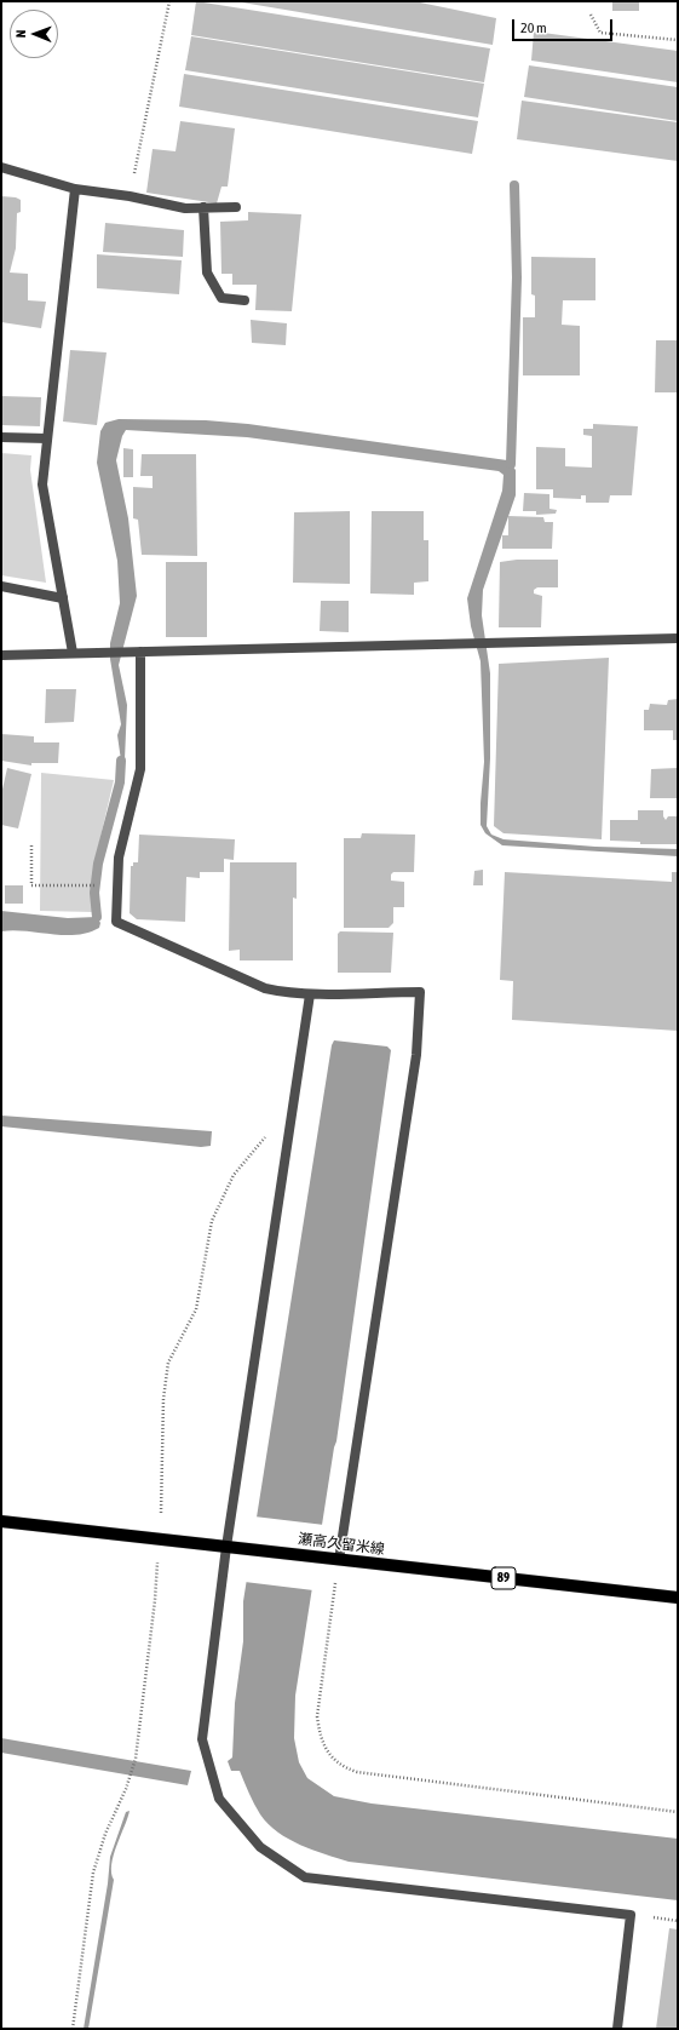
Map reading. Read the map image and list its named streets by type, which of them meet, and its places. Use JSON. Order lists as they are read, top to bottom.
{
  "streets": {
    "main road": ["瀬高久留米線", "89"]
  },
  "scale_bar": "20 m",
  "north": "left"
}
